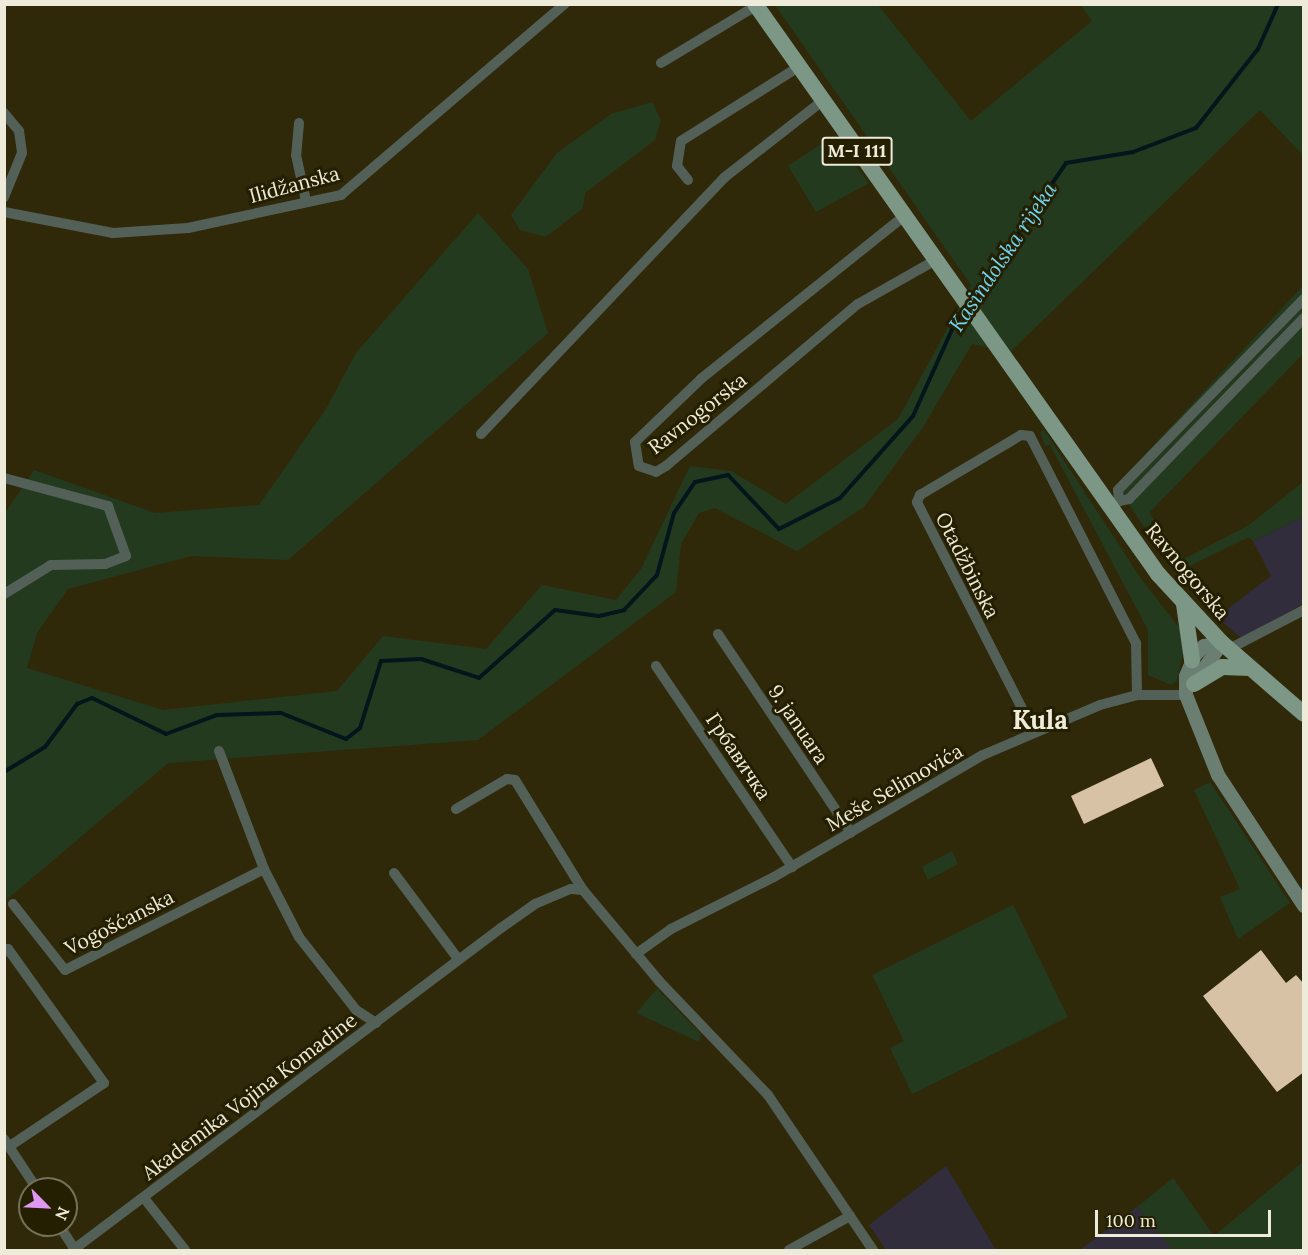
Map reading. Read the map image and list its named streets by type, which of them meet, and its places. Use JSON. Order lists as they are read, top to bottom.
{
  "streets": {
    "main road": ["M-I 111", "Ravnogorska"],
    "street": [
      "Ilidžanska",
      "Otadžbinska",
      "9. januara",
      "Грбавичка",
      "Meše Selimovića",
      "Vogošćanska",
      "Akademika Vojina Komadine"
    ]
  },
  "crossings": [
    ["Otadžbinska", "Meše Selimovića"],
    ["9. januara", "Meše Selimovića"],
    ["Грбавичка", "Meše Selimovića"]
  ],
  "districts": ["Kula"],
  "water": ["Kasindolska rijeka"],
  "scale_bar": "100 m",
  "north": "bottom right"
}
